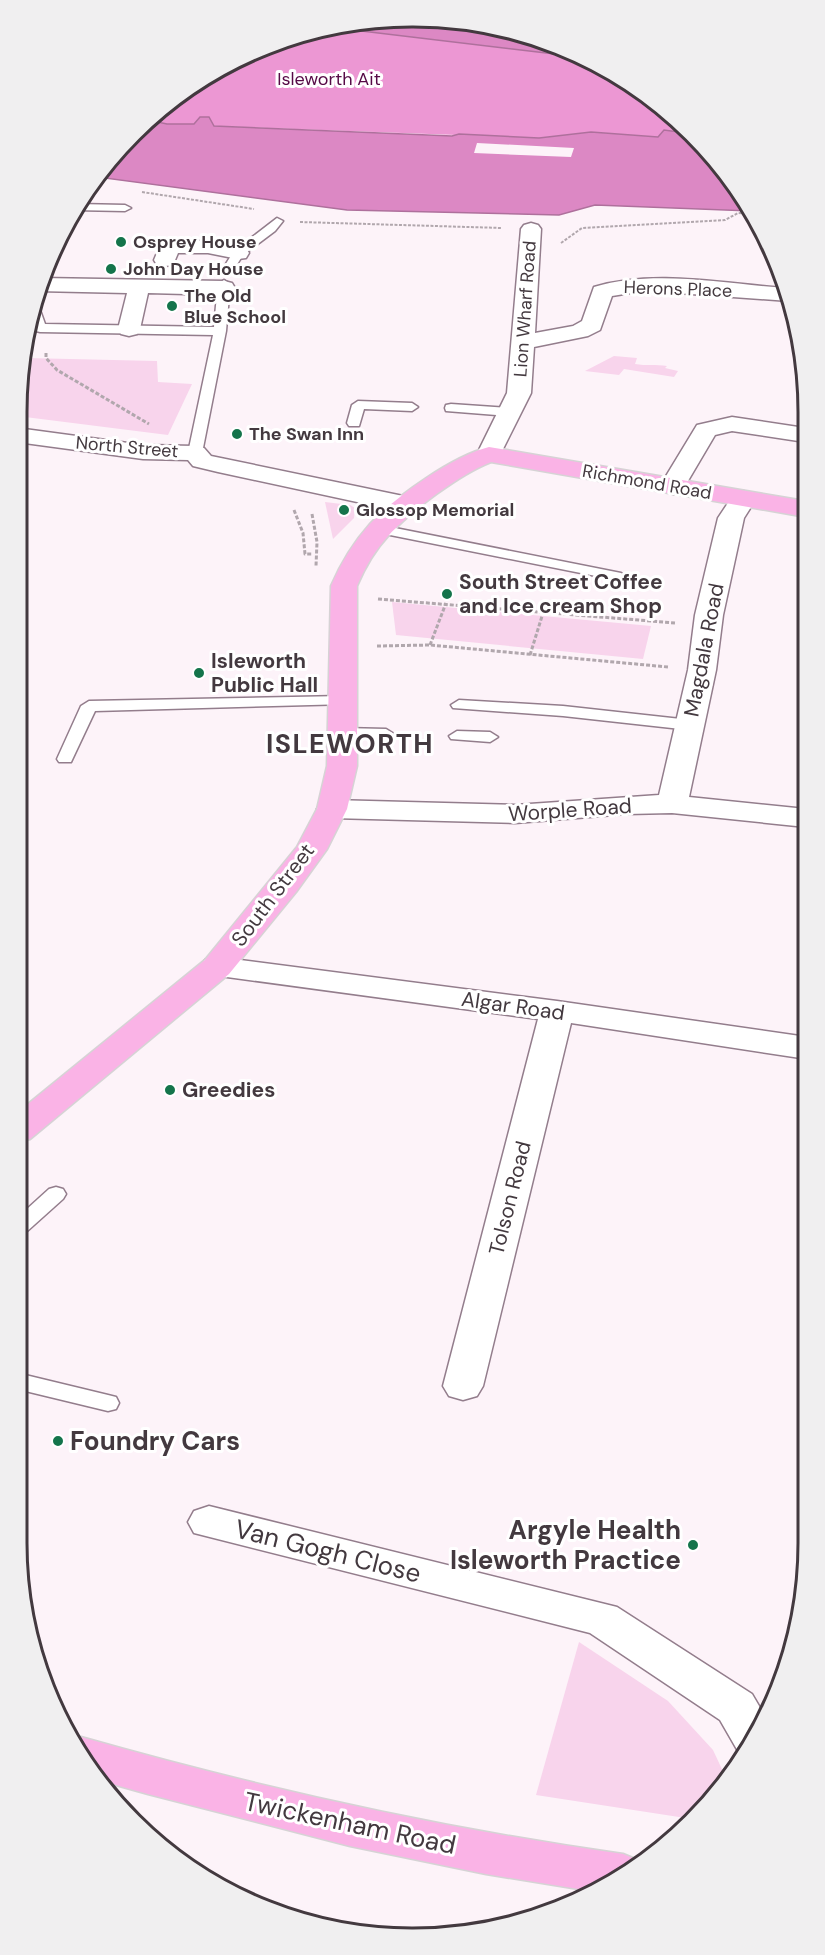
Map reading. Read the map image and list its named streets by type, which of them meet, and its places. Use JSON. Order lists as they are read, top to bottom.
{
  "streets": {
    "main road": ["Richmond Road", "South Street", "Twickenham Road"],
    "street": [
      "Herons Place",
      "Lion Wharf Road",
      "North Street",
      "Magdala Road",
      "Worple Road",
      "Algar Road",
      "Tolson Road",
      "Van Gogh Close"
    ]
  },
  "crossings": [
    ["Herons Place", "Lion Wharf Road"],
    ["Lion Wharf Road", "Richmond Road"],
    ["Lion Wharf Road", "South Street"],
    ["North Street", "South Street"],
    ["Richmond Road", "Magdala Road"],
    ["Richmond Road", "South Street"],
    ["Magdala Road", "Worple Road"],
    ["Worple Road", "South Street"],
    ["South Street", "Algar Road"],
    ["Algar Road", "Tolson Road"]
  ],
  "districts": ["ISLEWORTH"],
  "parks": ["Isleworth Ait"],
  "places": [
    "Osprey House",
    "John Day House",
    "The Old Blue School",
    "The Swan Inn",
    "Glossop Memorial",
    "South Street Coffee and Ice cream Shop",
    "Isleworth Public Hall",
    "Greedies",
    "Foundry Cars",
    "Argyle Health Isleworth Practice"
  ]
}
